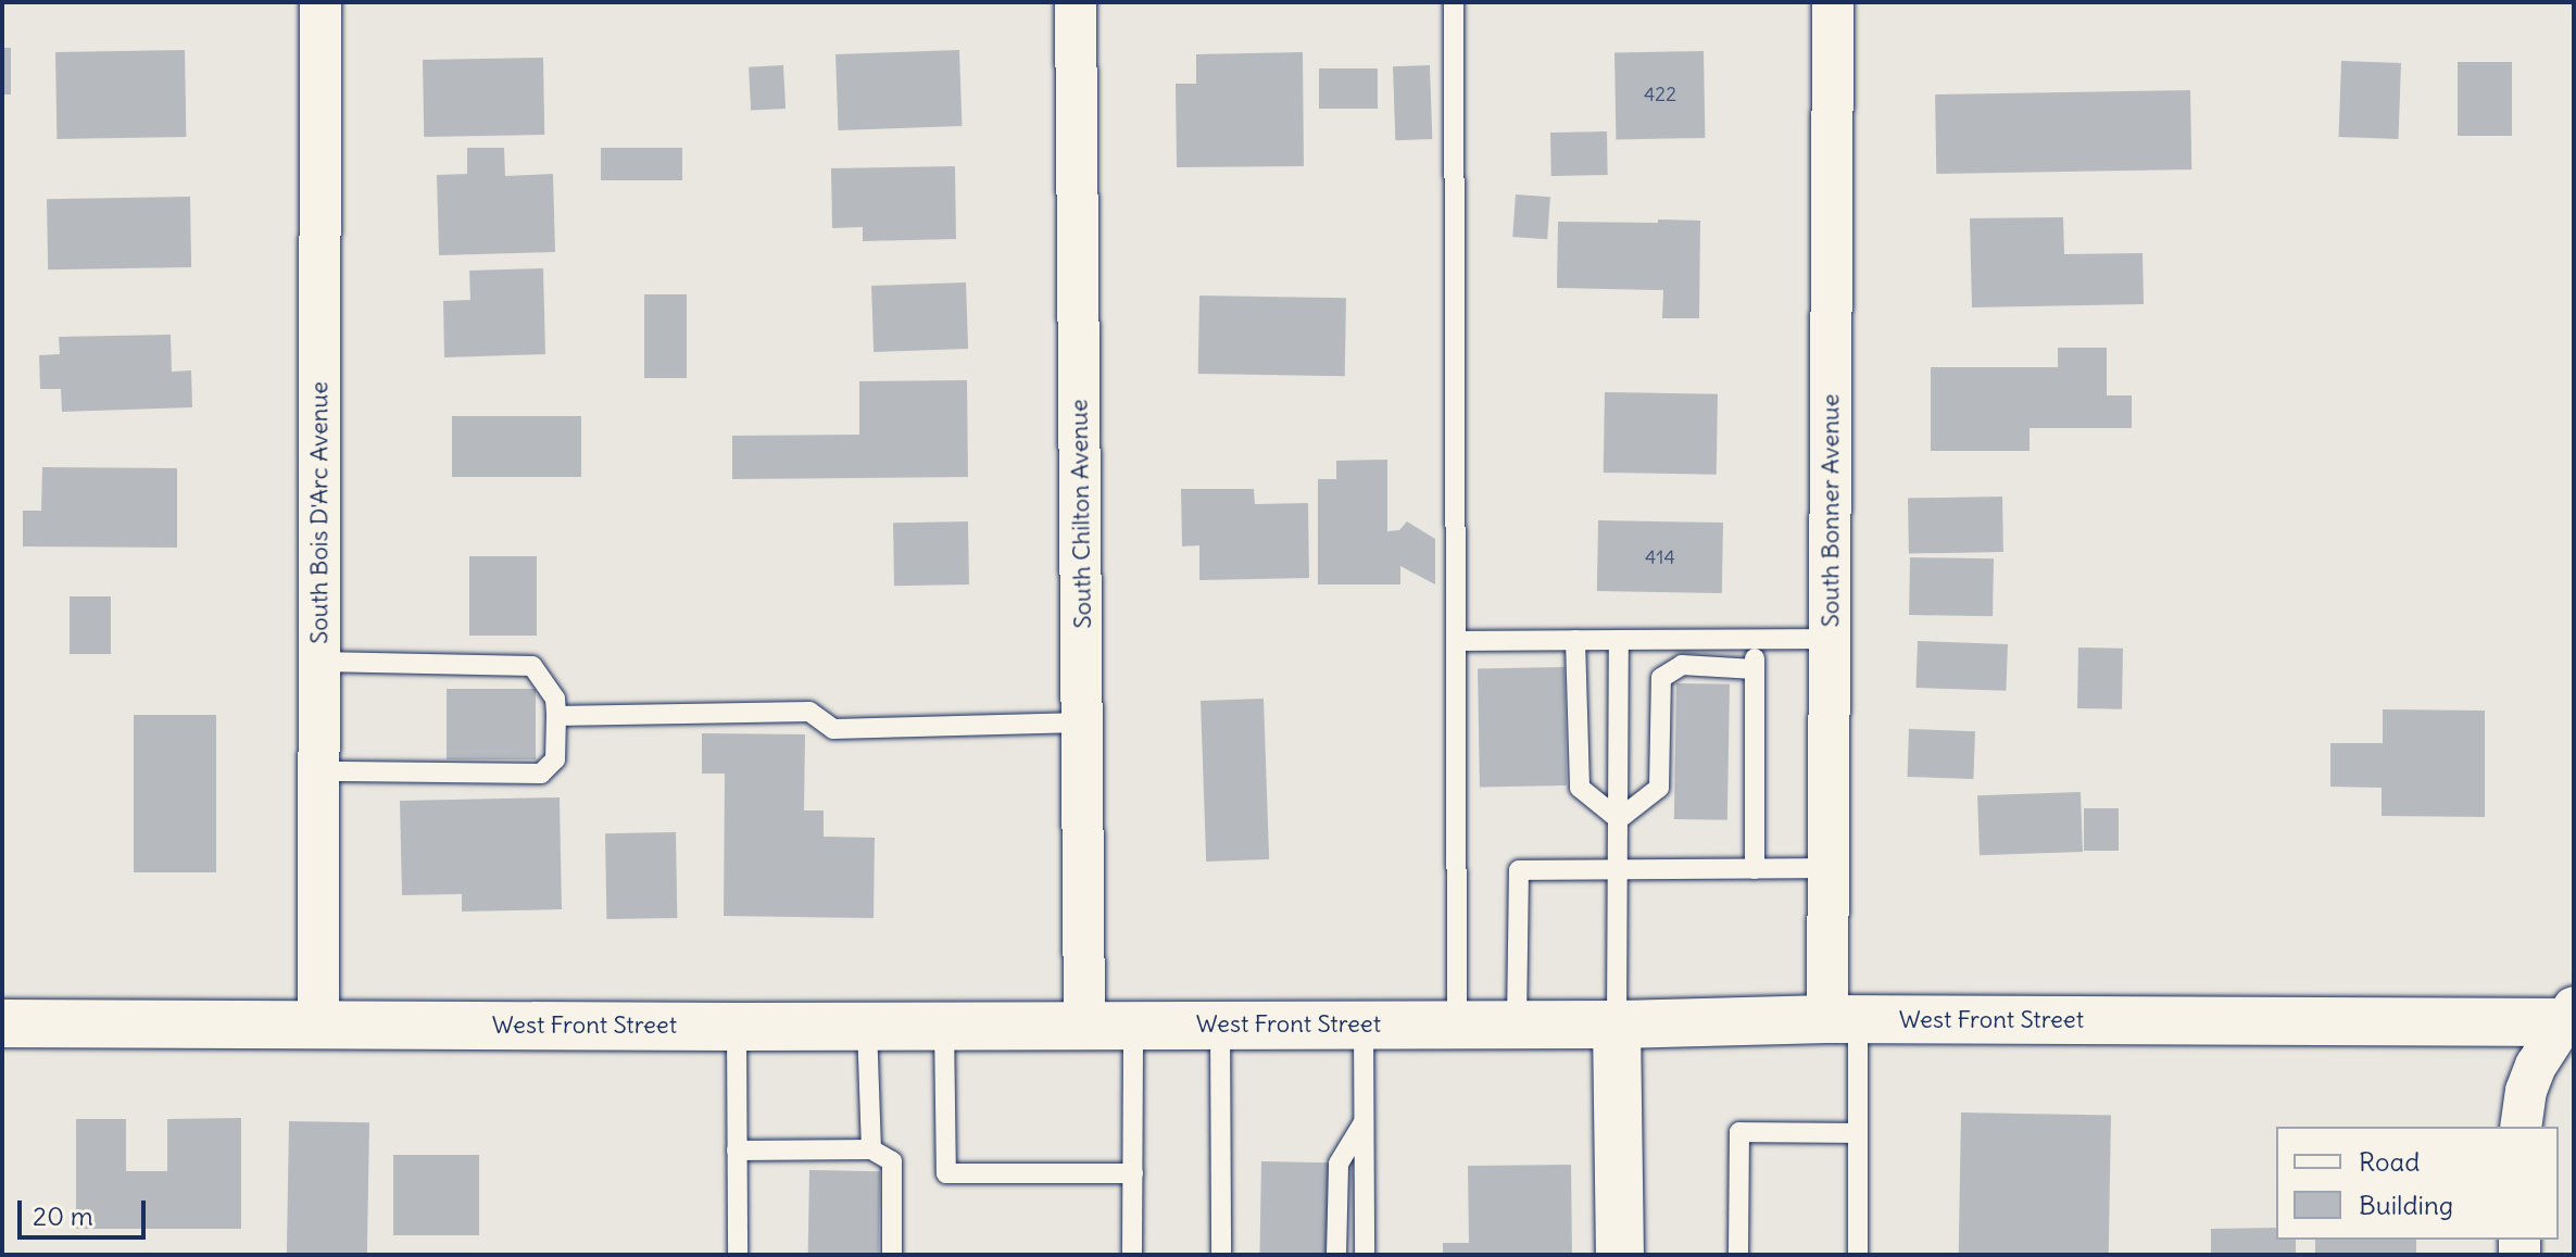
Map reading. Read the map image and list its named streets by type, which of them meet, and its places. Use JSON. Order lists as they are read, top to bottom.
{
  "streets": {
    "main road": ["West Front Street"],
    "street": ["South Bonner Avenue", "South Bois D'Arc Avenue", "South Chilton Avenue"]
  },
  "crossings": [
    ["South Bonner Avenue", "West Front Street"],
    ["South Bois D'Arc Avenue", "West Front Street"],
    ["South Chilton Avenue", "West Front Street"]
  ],
  "house_numbers": ["422", "414"],
  "legend": ["Road", "Building"],
  "scale_bar": "20 m"
}
